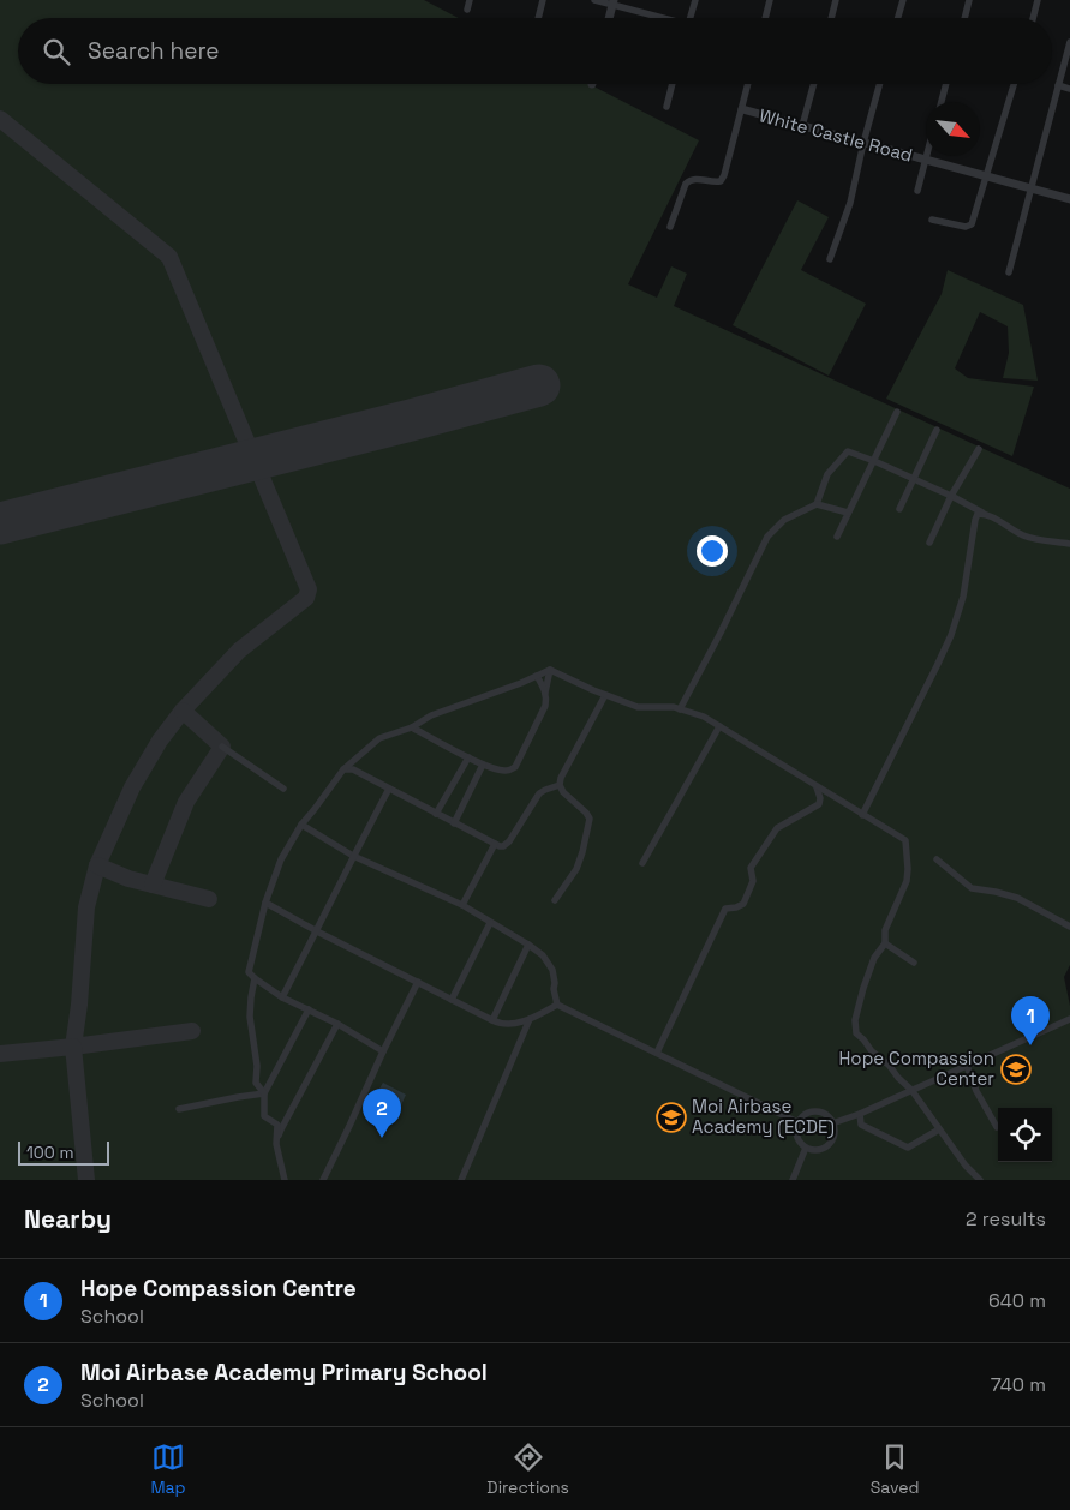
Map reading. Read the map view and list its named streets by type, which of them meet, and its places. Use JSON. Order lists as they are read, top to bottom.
{
  "streets": {
    "street": ["White Castle Road"]
  },
  "places": {
    "school or university": ["Hope Compassion Center", "Moi Airbase Academy (ECDE)"]
  },
  "scale_bar": "100 m",
  "north": "bottom right",
  "page": {
    "search": "Search here",
    "pins": ["1", "2"],
    "scale": "100 m",
    "heading": ["Nearby", "2 results"],
    "list": [
      {
        "mark": "1",
        "name": "Hope Compassion Centre",
        "note": "School",
        "value": "640 m"
      },
      {
        "mark": "2",
        "name": "Moi Airbase Academy Primary School",
        "note": "School",
        "value": "740 m"
      }
    ],
    "nav": ["Map", "Directions", "Saved"]
  }
}
